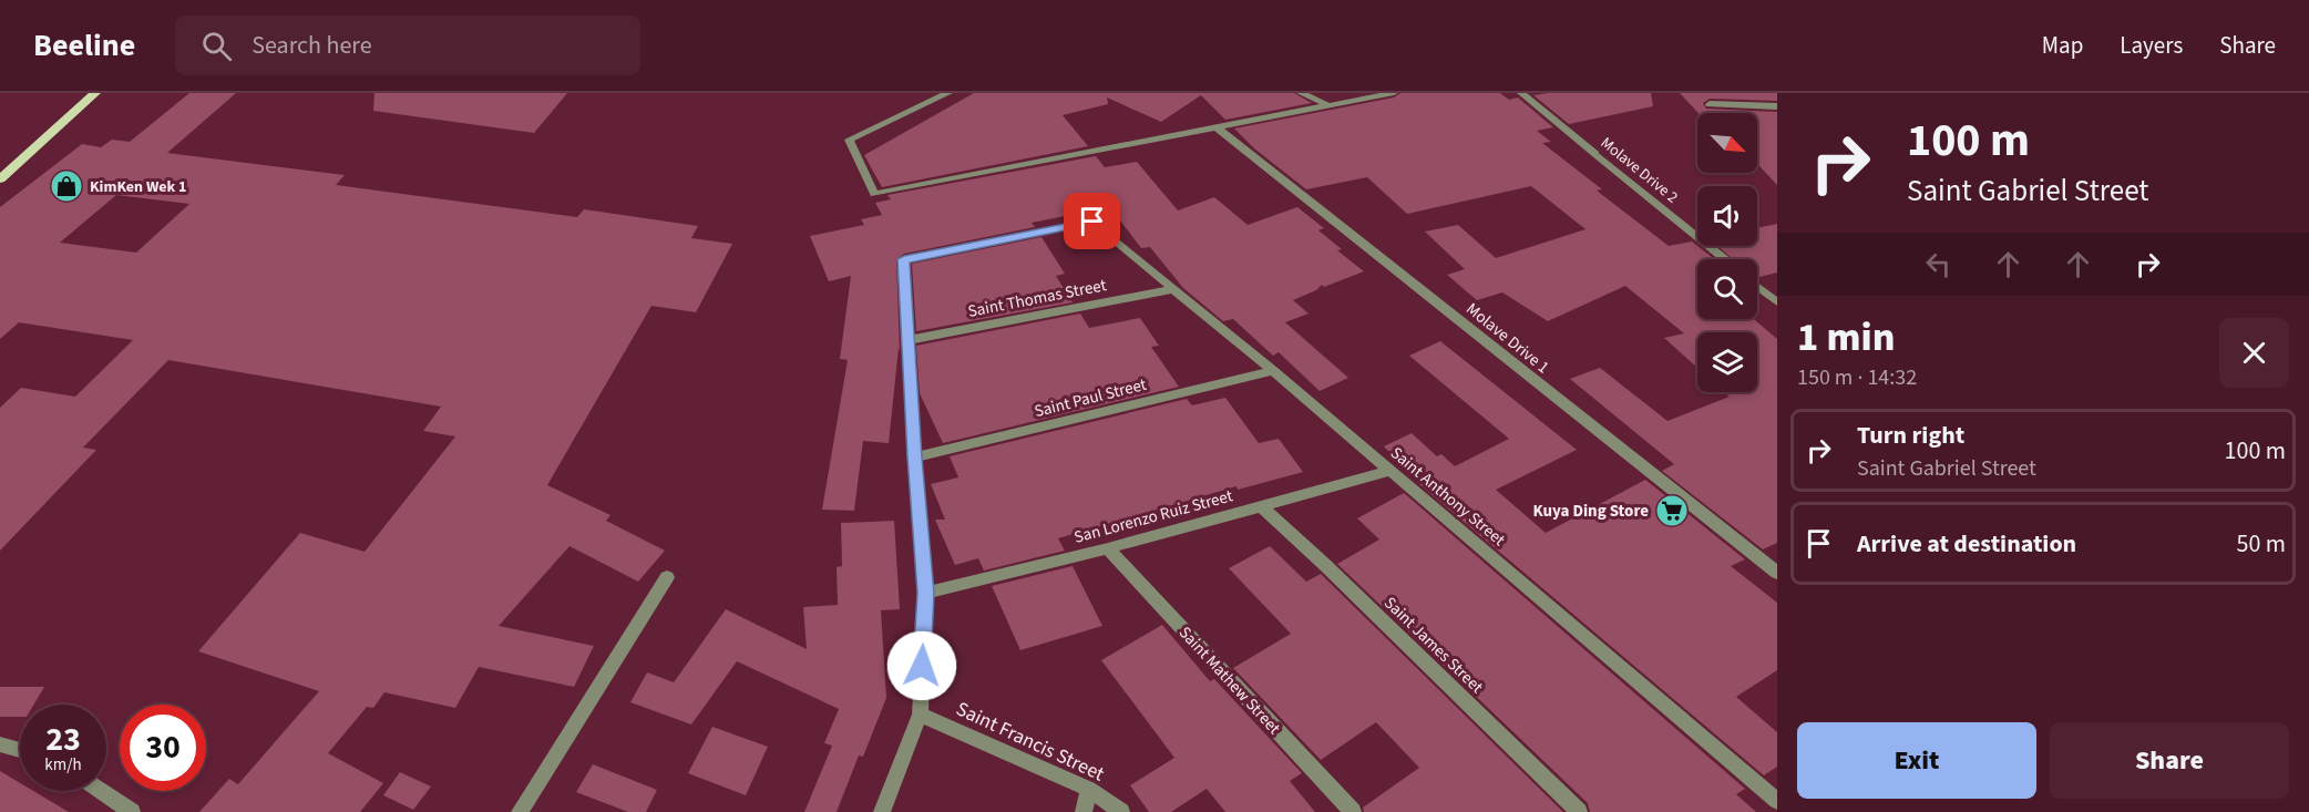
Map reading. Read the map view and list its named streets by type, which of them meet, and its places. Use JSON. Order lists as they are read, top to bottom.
{
  "streets": {
    "street": [
      "Molave Drive 2",
      "Saint Thomas Street",
      "Molave Drive 1",
      "Saint Paul Street",
      "Saint Anthony Street",
      "San Lorenzo Ruiz Street",
      "Saint James Street",
      "Saint Mathew Street",
      "Saint Francis Street"
    ]
  },
  "crossings": [
    ["Saint Thomas Street", "Saint Anthony Street"],
    ["Saint Paul Street", "Saint Anthony Street"],
    ["Saint Anthony Street", "San Lorenzo Ruiz Street"],
    ["San Lorenzo Ruiz Street", "Saint James Street"],
    ["San Lorenzo Ruiz Street", "Saint Mathew Street"]
  ],
  "places": {
    "shop": ["KimKen Wek 1"],
    "supermarket": ["Kuya Ding Store"]
  },
  "north": "bottom right",
  "page": {
    "header": "Beeline",
    "search": "Search here",
    "nav": ["Map", "Layers", "Share"],
    "turn": ["100 m", "Saint Gabriel Street"],
    "heading": ["1 min", "150 m · 14:32"],
    "list": [
      {
        "name": "Turn right",
        "note": "Saint Gabriel Street",
        "value": "100 m"
      },
      {
        "name": "Arrive at destination",
        "value": "50 m"
      }
    ],
    "speed": "23 km/h",
    "limit": "30",
    "buttons": ["Exit", "Share"]
  }
}
